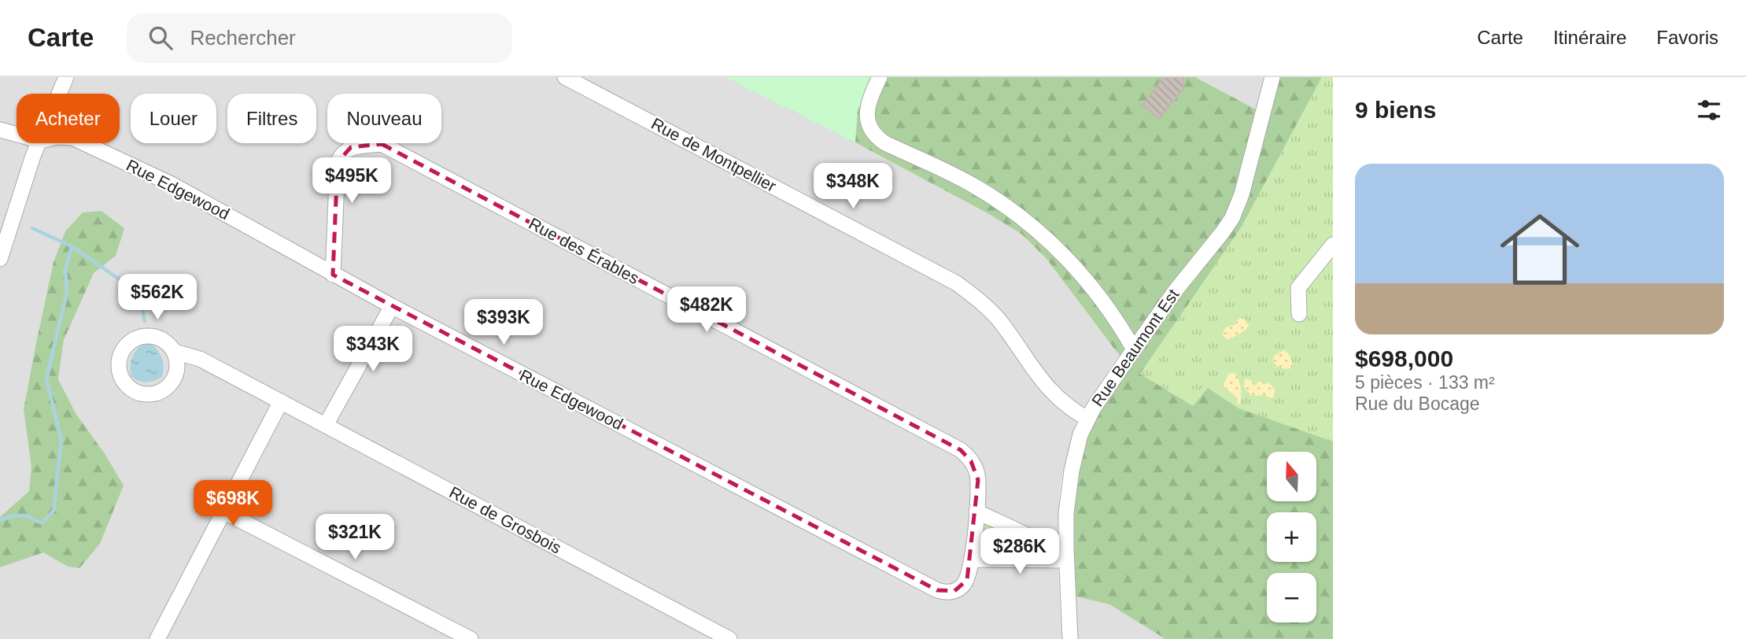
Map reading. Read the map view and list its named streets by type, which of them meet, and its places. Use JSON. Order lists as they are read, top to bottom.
{
  "streets": {
    "street": [
      "Rue de Montpellier",
      "Rue Edgewood",
      "Rue des Érables",
      "Rue Beaumont Est",
      "Rue de Grosbois"
    ]
  },
  "crossings": [
    ["Rue de Montpellier", "Rue Beaumont Est"],
    ["Rue Edgewood", "Rue des Érables"]
  ],
  "north": "top",
  "page": {
    "header": "Carte",
    "search": "Rechercher",
    "nav": ["Carte", "Itinéraire", "Favoris"],
    "heading": "9 biens",
    "chip": [
      "Acheter",
      "Louer",
      "Filtres",
      "Nouveau"
    ],
    "list": [
      {
        "name": "$698,000",
        "note": "5 pièces · 133 m² · Rue du Bocage"
      }
    ],
    "price": [
      "$495K",
      "$348K",
      "$562K",
      "$482K",
      "$393K",
      "$343K",
      "$698K",
      "$321K",
      "$286K"
    ],
    "map_buttons": ["+", "−"]
  }
}
